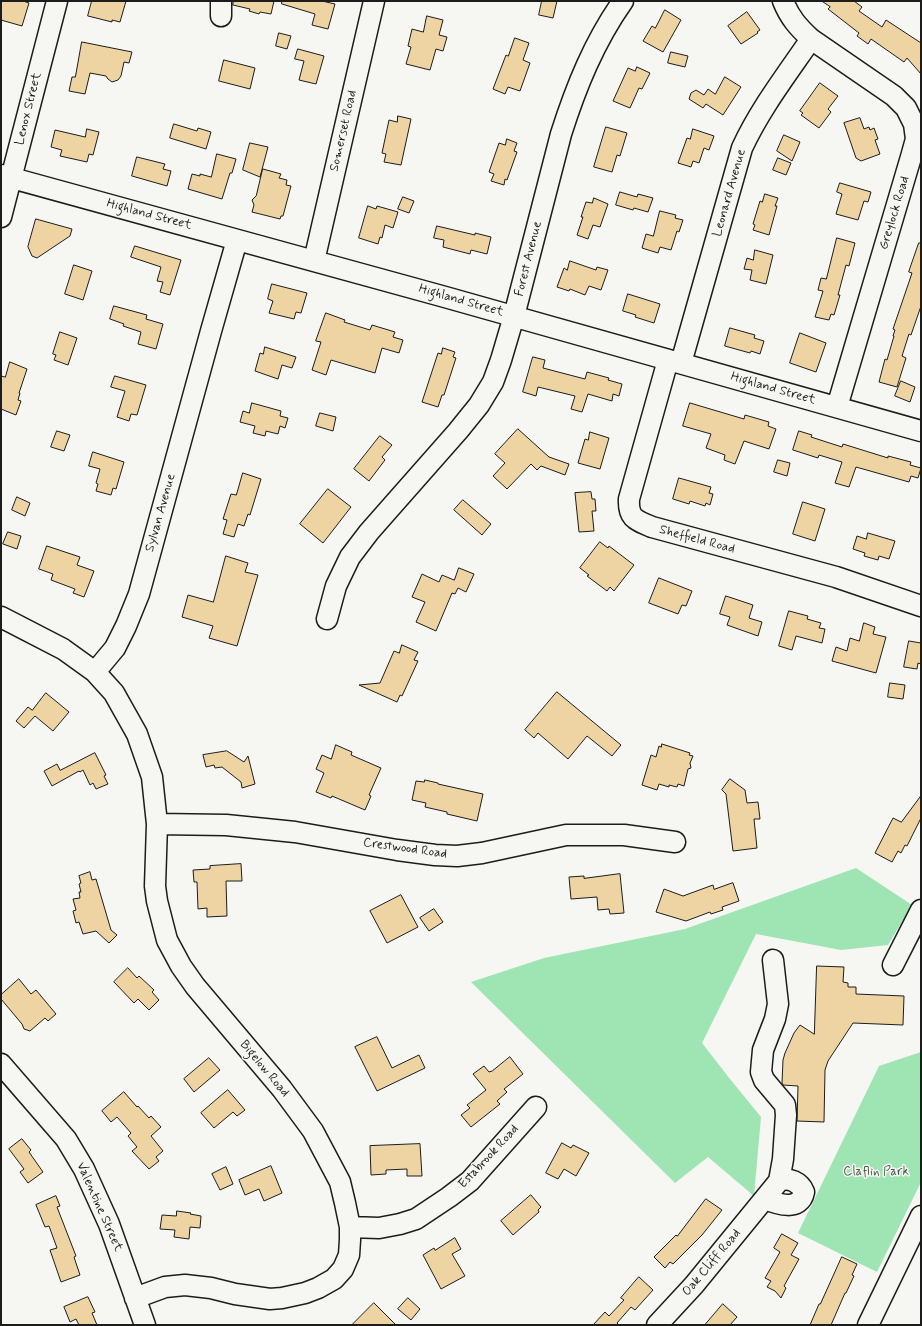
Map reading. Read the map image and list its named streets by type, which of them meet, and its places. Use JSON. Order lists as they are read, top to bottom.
{
  "streets": {
    "street": [
      "Lenox Street",
      "Somerset Road",
      "Leonard Avenue",
      "Greylock Road",
      "Highland Street",
      "Forest Avenue",
      "Sylvan Avenue",
      "Sheffield Road",
      "Crestwood Road",
      "Bigelow Road",
      "Estabrook Road",
      "Valentine Street",
      "Oak Cliff Road"
    ]
  },
  "crossings": [
    ["Lenox Street", "Highland Street"],
    ["Somerset Road", "Highland Street"],
    ["Leonard Avenue", "Greylock Road"],
    ["Leonard Avenue", "Highland Street"],
    ["Leonard Avenue", "Sheffield Road"],
    ["Greylock Road", "Highland Street"],
    ["Highland Street", "Forest Avenue"],
    ["Highland Street", "Sylvan Avenue"],
    ["Highland Street", "Sheffield Road"],
    ["Sylvan Avenue", "Bigelow Road"],
    ["Crestwood Road", "Bigelow Road"],
    ["Bigelow Road", "Estabrook Road"],
    ["Bigelow Road", "Valentine Street"]
  ],
  "parks": ["Claflin Park"]
}
